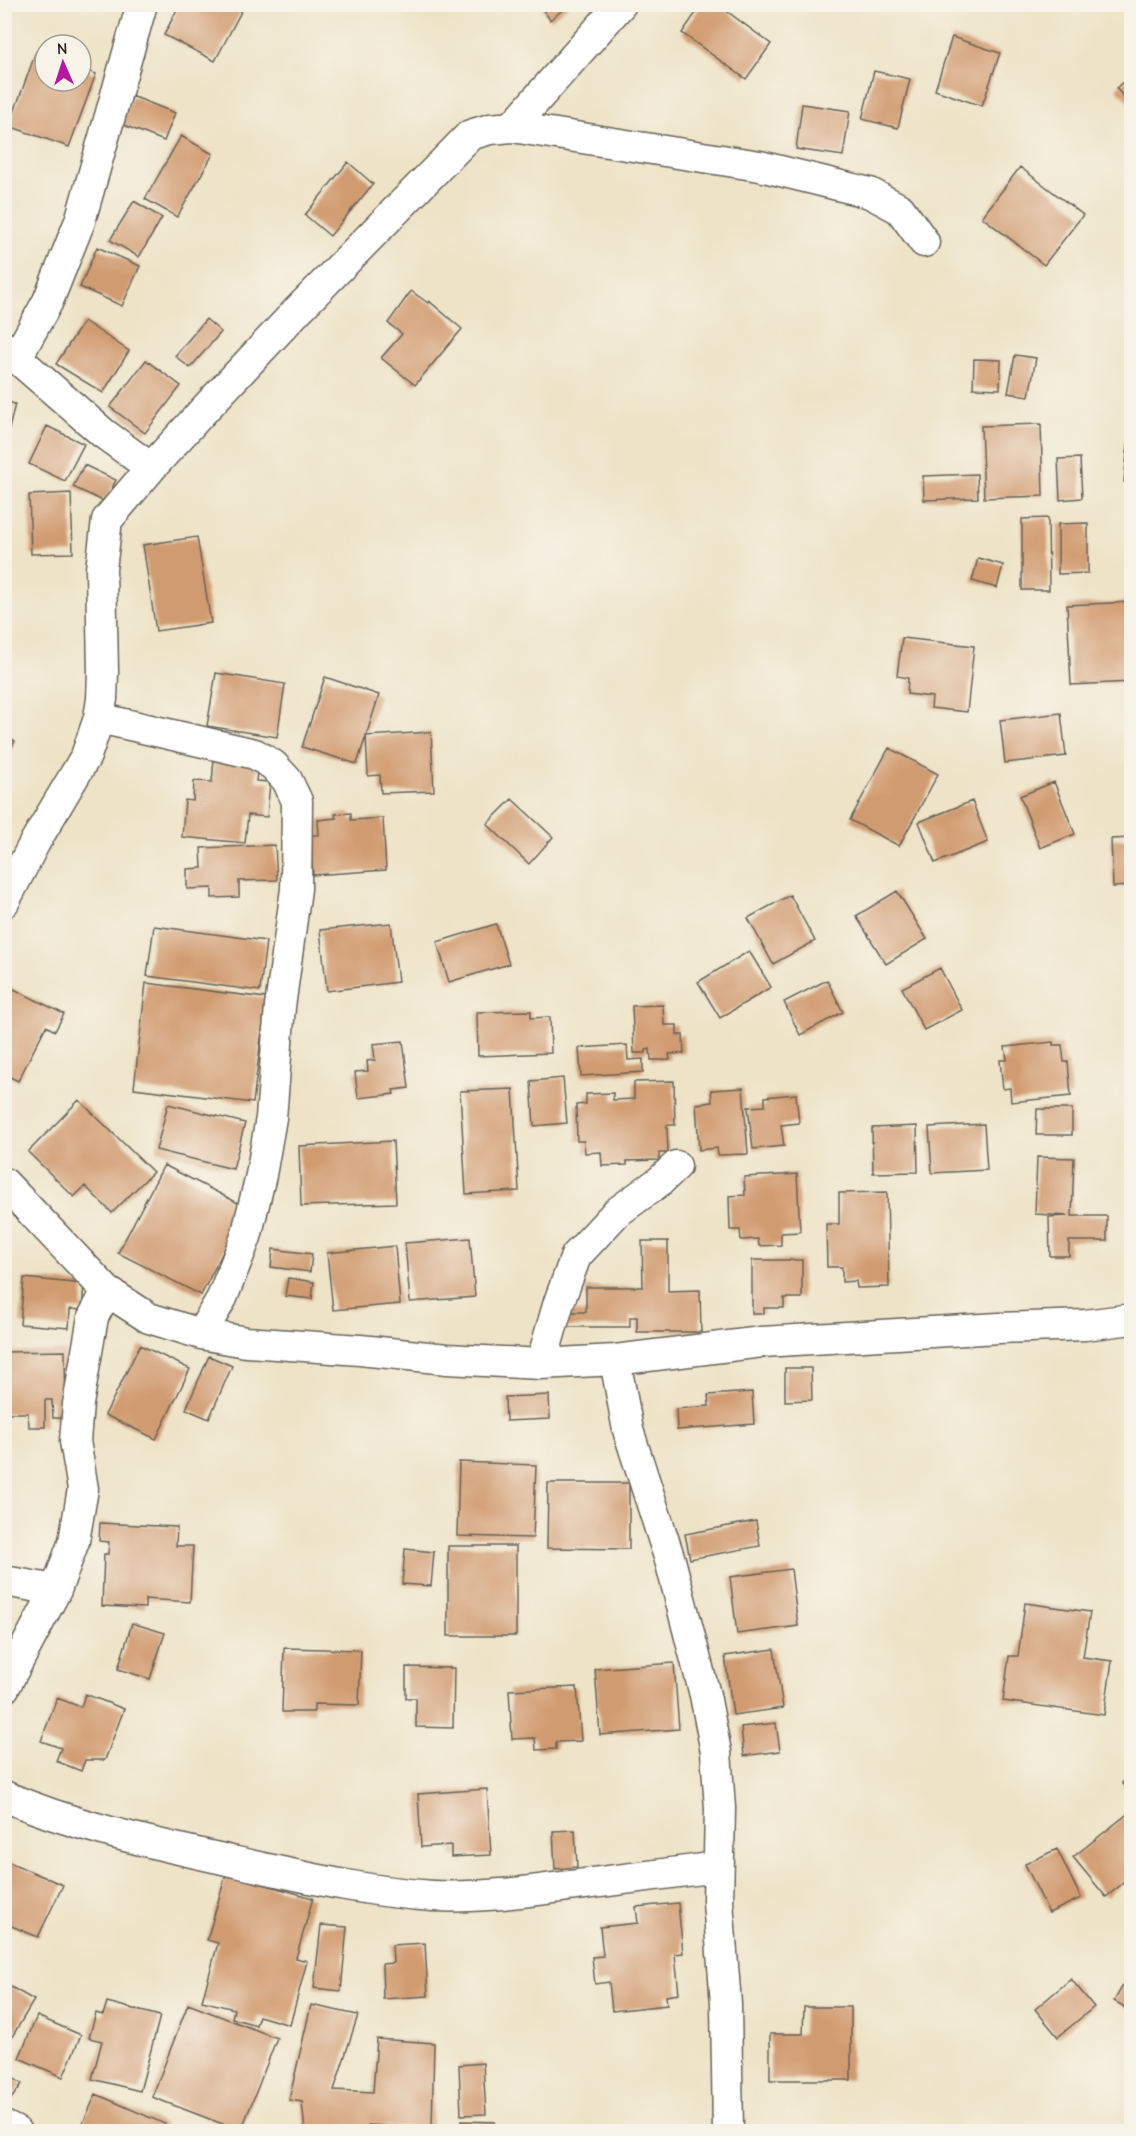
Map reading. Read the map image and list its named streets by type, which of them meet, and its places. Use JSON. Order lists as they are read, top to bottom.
{
  "north": "top"
}
